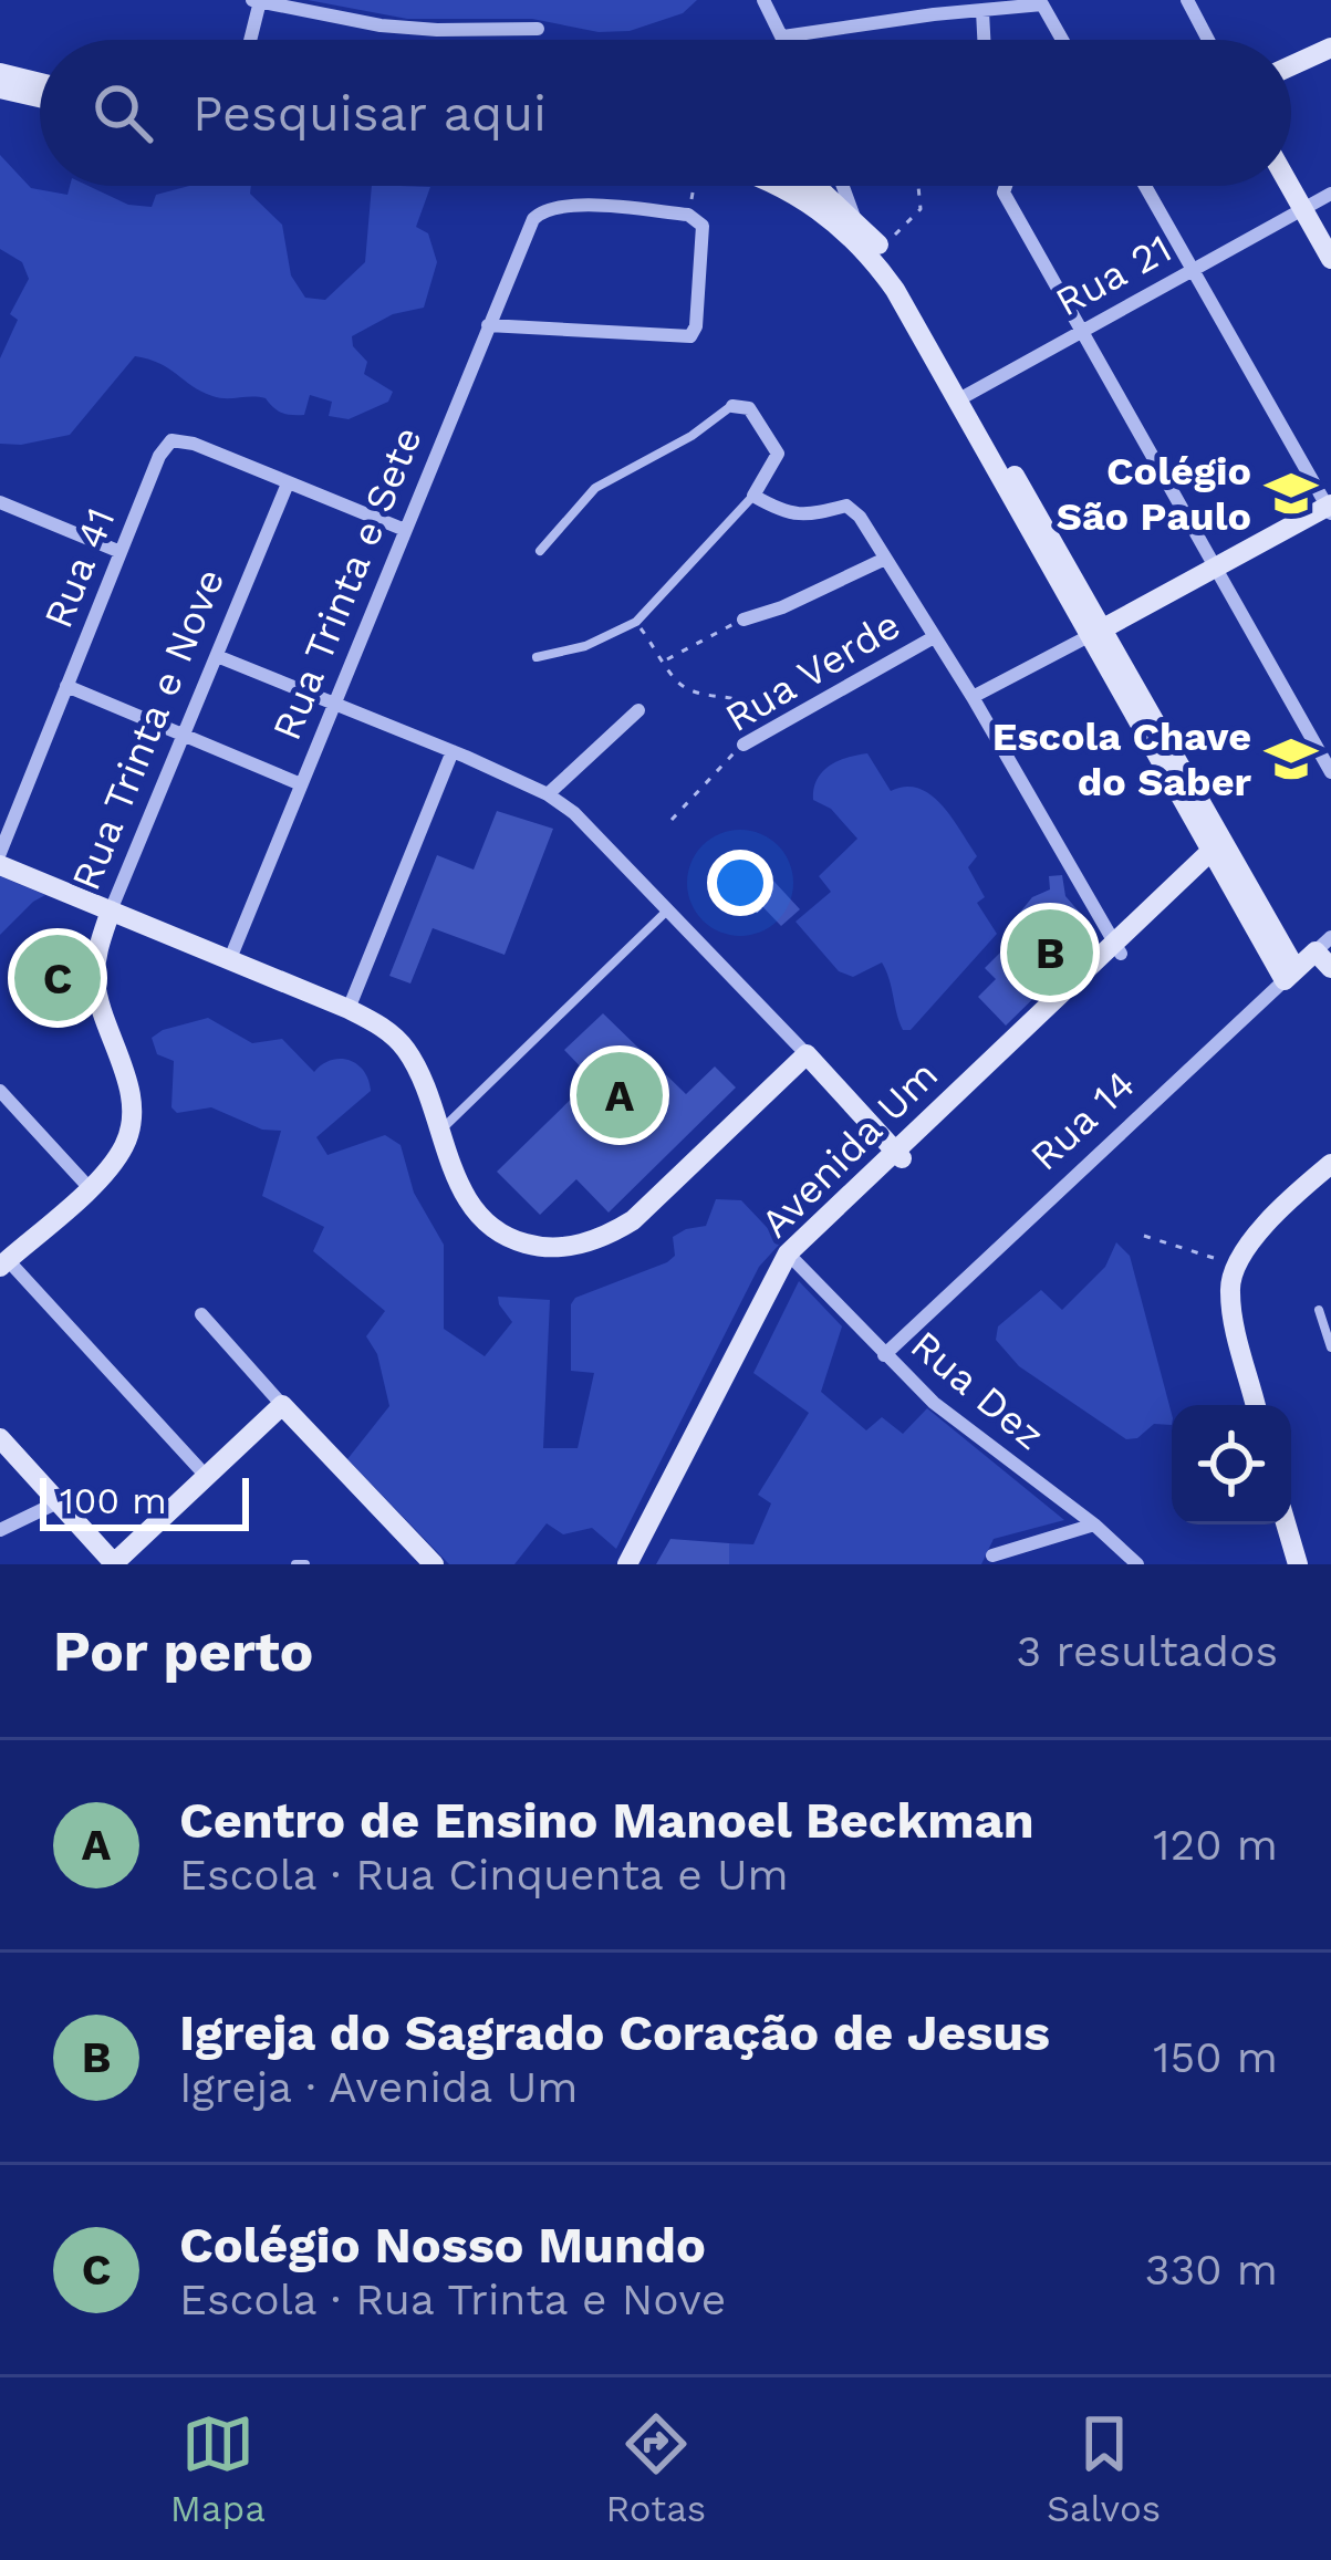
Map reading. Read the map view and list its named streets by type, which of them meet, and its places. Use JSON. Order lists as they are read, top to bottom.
{
  "streets": {
    "street": [
      "Rua 21",
      "Rua 41",
      "Rua Trinta e Sete",
      "Rua Verde",
      "Rua Trinta e Nove",
      "Rua 14",
      "Avenida Um",
      "Rua Dez"
    ]
  },
  "crossings": [
    ["Rua 41", "Rua Trinta e Nove"],
    ["Rua 14", "Rua Dez"],
    ["Avenida Um", "Rua Dez"]
  ],
  "places": {
    "school or university": ["Colégio São Paulo", "Escola Chave do Saber"]
  },
  "scale_bar": "100 m",
  "page": {
    "search": "Pesquisar aqui",
    "pins": ["B", "C", "A"],
    "scale": "100 m",
    "heading": ["Por perto", "3 resultados"],
    "list": [
      {
        "mark": "A",
        "name": "Centro de Ensino Manoel Beckman",
        "note": "Escola · Rua Cinquenta e Um",
        "value": "120 m"
      },
      {
        "mark": "B",
        "name": "Igreja do Sagrado Coração de Jesus",
        "note": "Igreja · Avenida Um",
        "value": "150 m"
      },
      {
        "mark": "C",
        "name": "Colégio Nosso Mundo",
        "note": "Escola · Rua Trinta e Nove",
        "value": "330 m"
      }
    ],
    "nav": ["Mapa", "Rotas", "Salvos"]
  }
}
